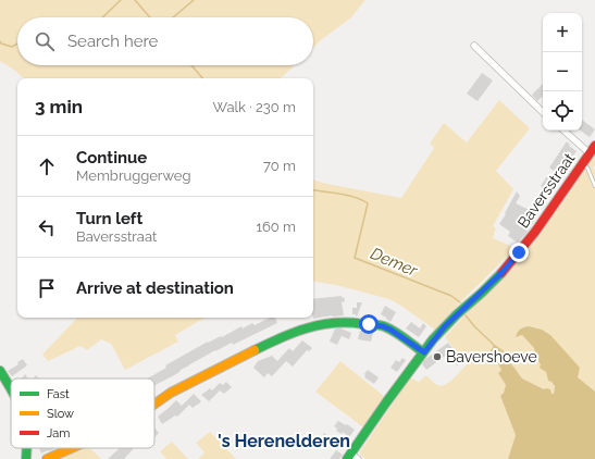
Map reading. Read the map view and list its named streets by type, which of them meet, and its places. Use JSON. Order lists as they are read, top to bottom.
{
  "streets": {
    "street": ["Baversstraat"]
  },
  "districts": ["'s Herenelderen"],
  "water": ["Demer"],
  "places": ["Bavershoeve"],
  "legend": ["Fast", "Slow", "Jam"],
  "page": {
    "map_buttons": ["+", "−"],
    "search": "Search here",
    "heading": ["3 min", "Walk · 230 m"],
    "list": [
      ["Continue", "Membruggerweg", "70 m"],
      ["Turn left", "Baversstraat", "160 m"],
      "Arrive at destination"
    ]
  }
}
